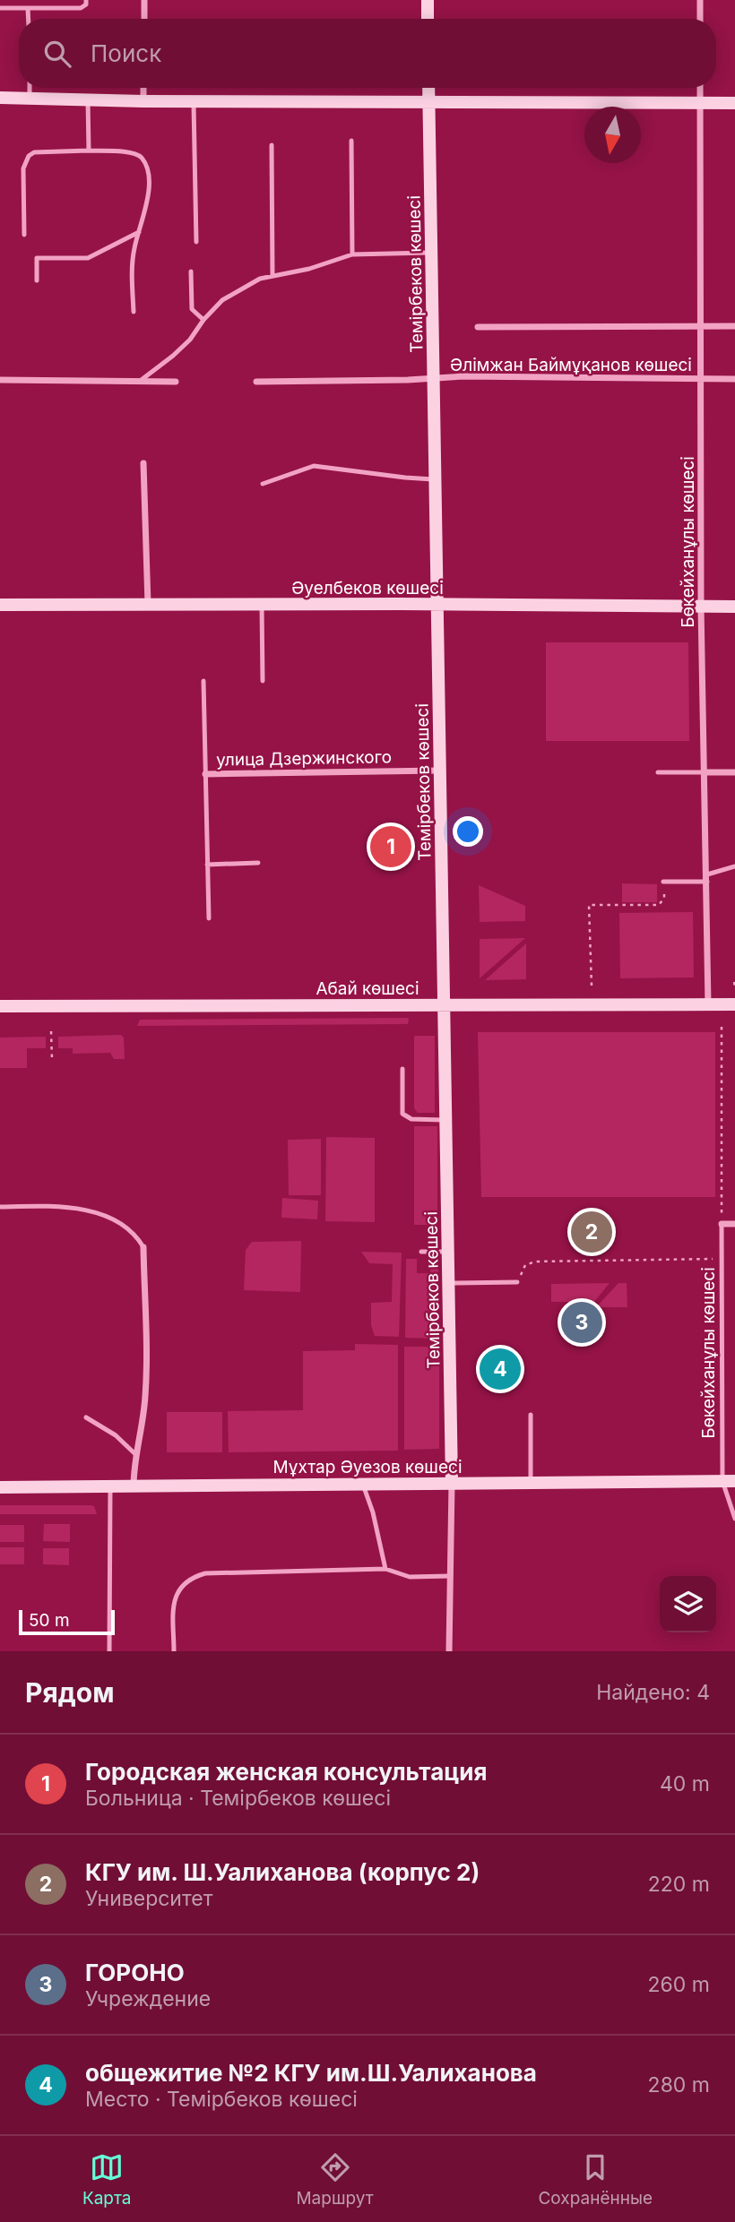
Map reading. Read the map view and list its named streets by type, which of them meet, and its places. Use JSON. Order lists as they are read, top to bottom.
{
  "streets": {
    "street": [
      "Темірбеков көшесі",
      "Әлімжан Баймұқанов көшесі",
      "Бөкейханұлы көшесі",
      "Әуелбеков көшесі",
      "улица Дзержинского",
      "Абай көшесі",
      "Мұхтар Әуезов көшесі"
    ]
  },
  "crossings": [
    ["Темірбеков көшесі", "Әлімжан Баймұқанов көшесі"],
    ["Темірбеков көшесі", "Әуелбеков көшесі"],
    ["Темірбеков көшесі", "улица Дзержинского"],
    ["Темірбеков көшесі", "Абай көшесі"],
    ["Темірбеков көшесі", "Мұхтар Әуезов көшесі"],
    ["Әлімжан Баймұқанов көшесі", "Бөкейханұлы көшесі"],
    ["Бөкейханұлы көшесі", "Әуелбеков көшесі"],
    ["Бөкейханұлы көшесі", "Абай көшесі"],
    ["Бөкейханұлы көшесі", "Мұхтар Әуезов көшесі"]
  ],
  "scale_bar": "50 m",
  "north": "bottom",
  "page": {
    "search": "Поиск",
    "pins": [
      "1",
      "2",
      "3",
      "4"
    ],
    "scale": "50 m",
    "heading": ["Рядом", "Найдено: 4"],
    "list": [
      {
        "mark": "1",
        "name": "Городская женская консультация",
        "note": "Больница · Темірбеков көшесі",
        "value": "40 m"
      },
      {
        "mark": "2",
        "name": "КГУ им. Ш.Уалиханова (корпус 2)",
        "note": "Университет",
        "value": "220 m"
      },
      {
        "mark": "3",
        "name": "ГОРОНО",
        "note": "Учреждение",
        "value": "260 m"
      },
      {
        "mark": "4",
        "name": "общежитие №2 КГУ им.Ш.Уалиханова",
        "note": "Место · Темірбеков көшесі",
        "value": "280 m"
      }
    ],
    "nav": ["Карта", "Маршрут", "Сохранённые"]
  }
}
